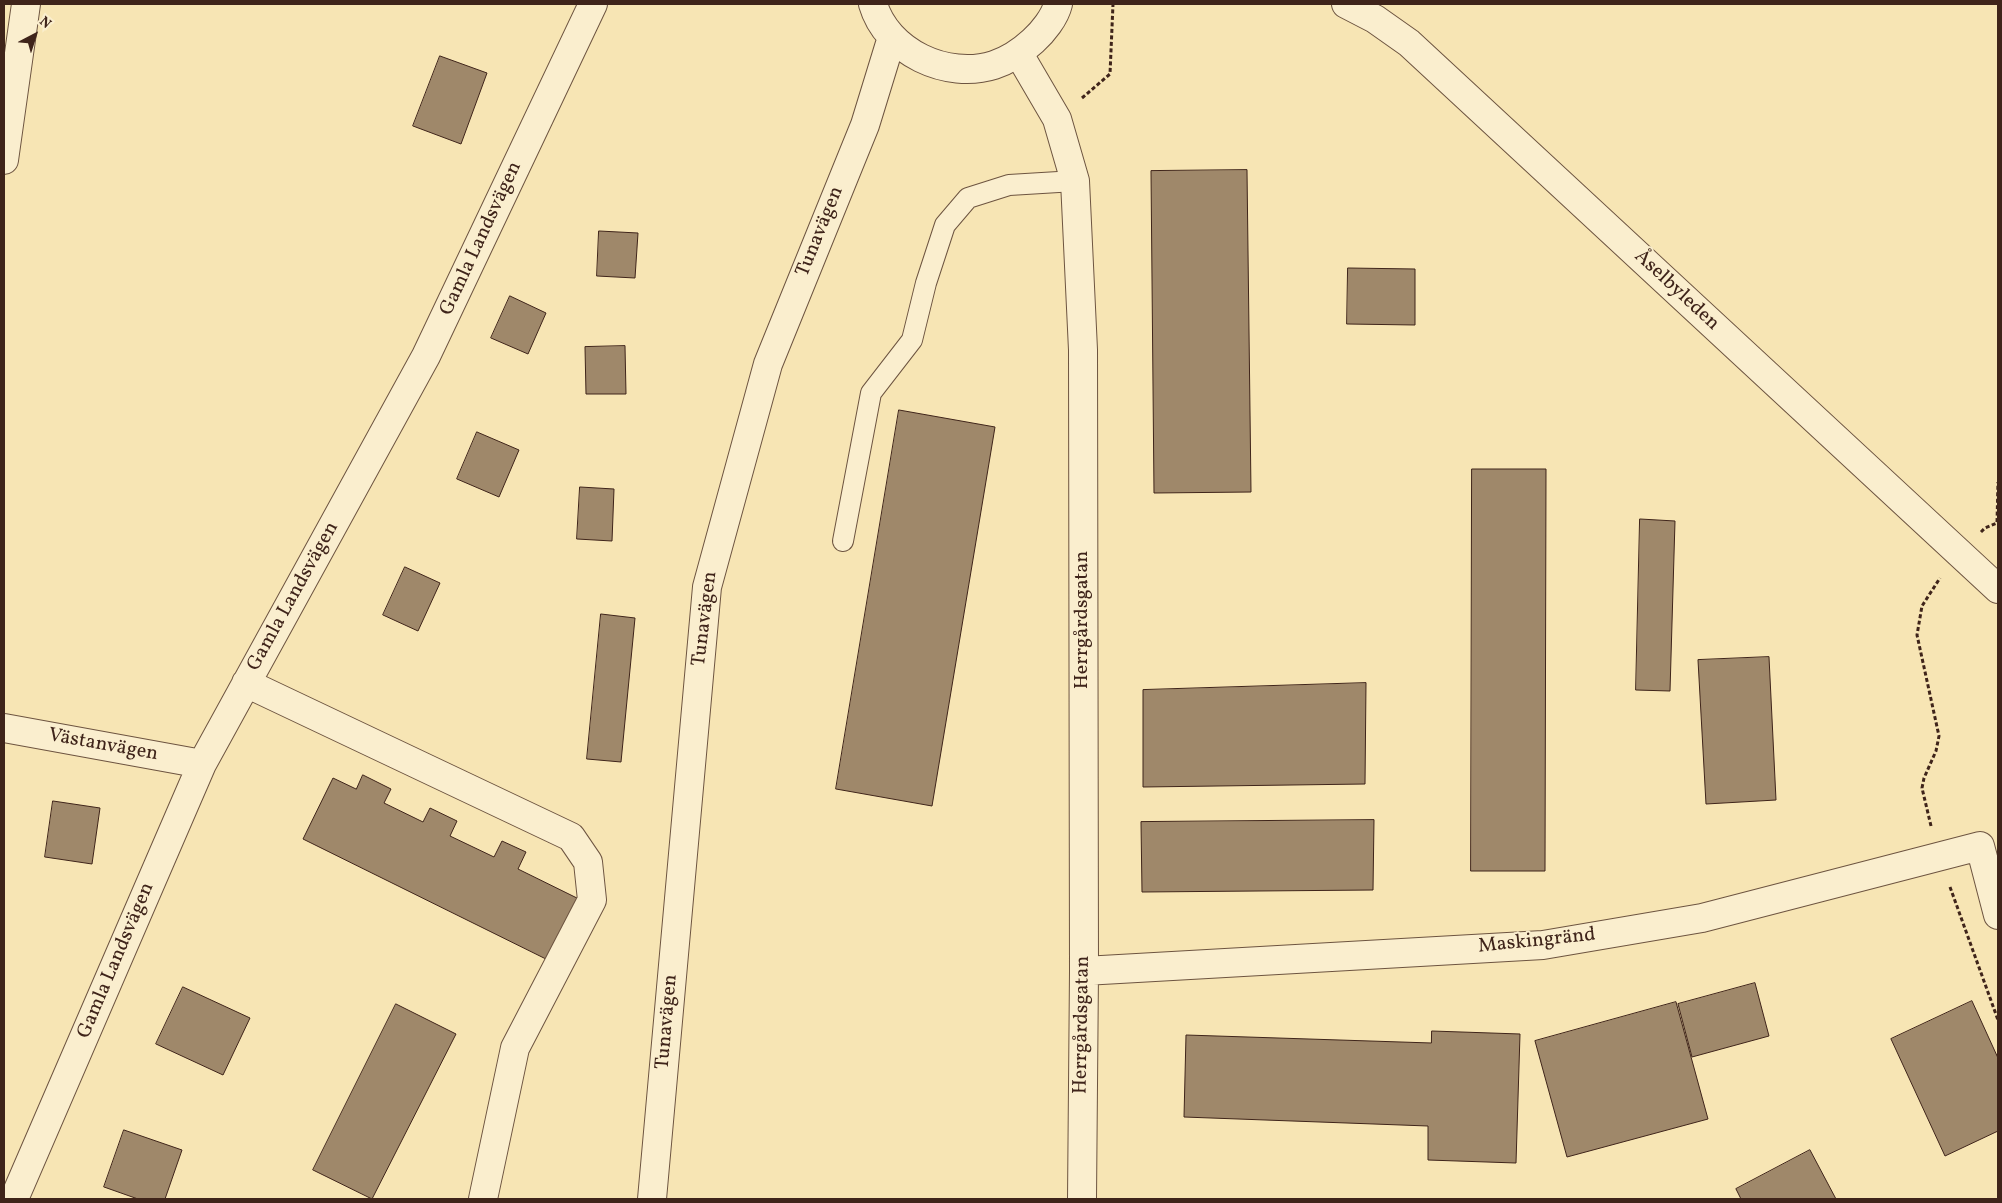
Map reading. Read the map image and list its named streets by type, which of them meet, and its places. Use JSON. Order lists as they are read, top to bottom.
{
  "streets": {
    "street": [
      "Tunavägen",
      "Gamla Landsvägen",
      "Åselbyleden",
      "Herrgårdsgatan",
      "Västanvägen",
      "Maskingränd"
    ]
  },
  "crossings": [
    ["Gamla Landsvägen", "Västanvägen"],
    ["Herrgårdsgatan", "Maskingränd"]
  ],
  "north": "top right"
}
